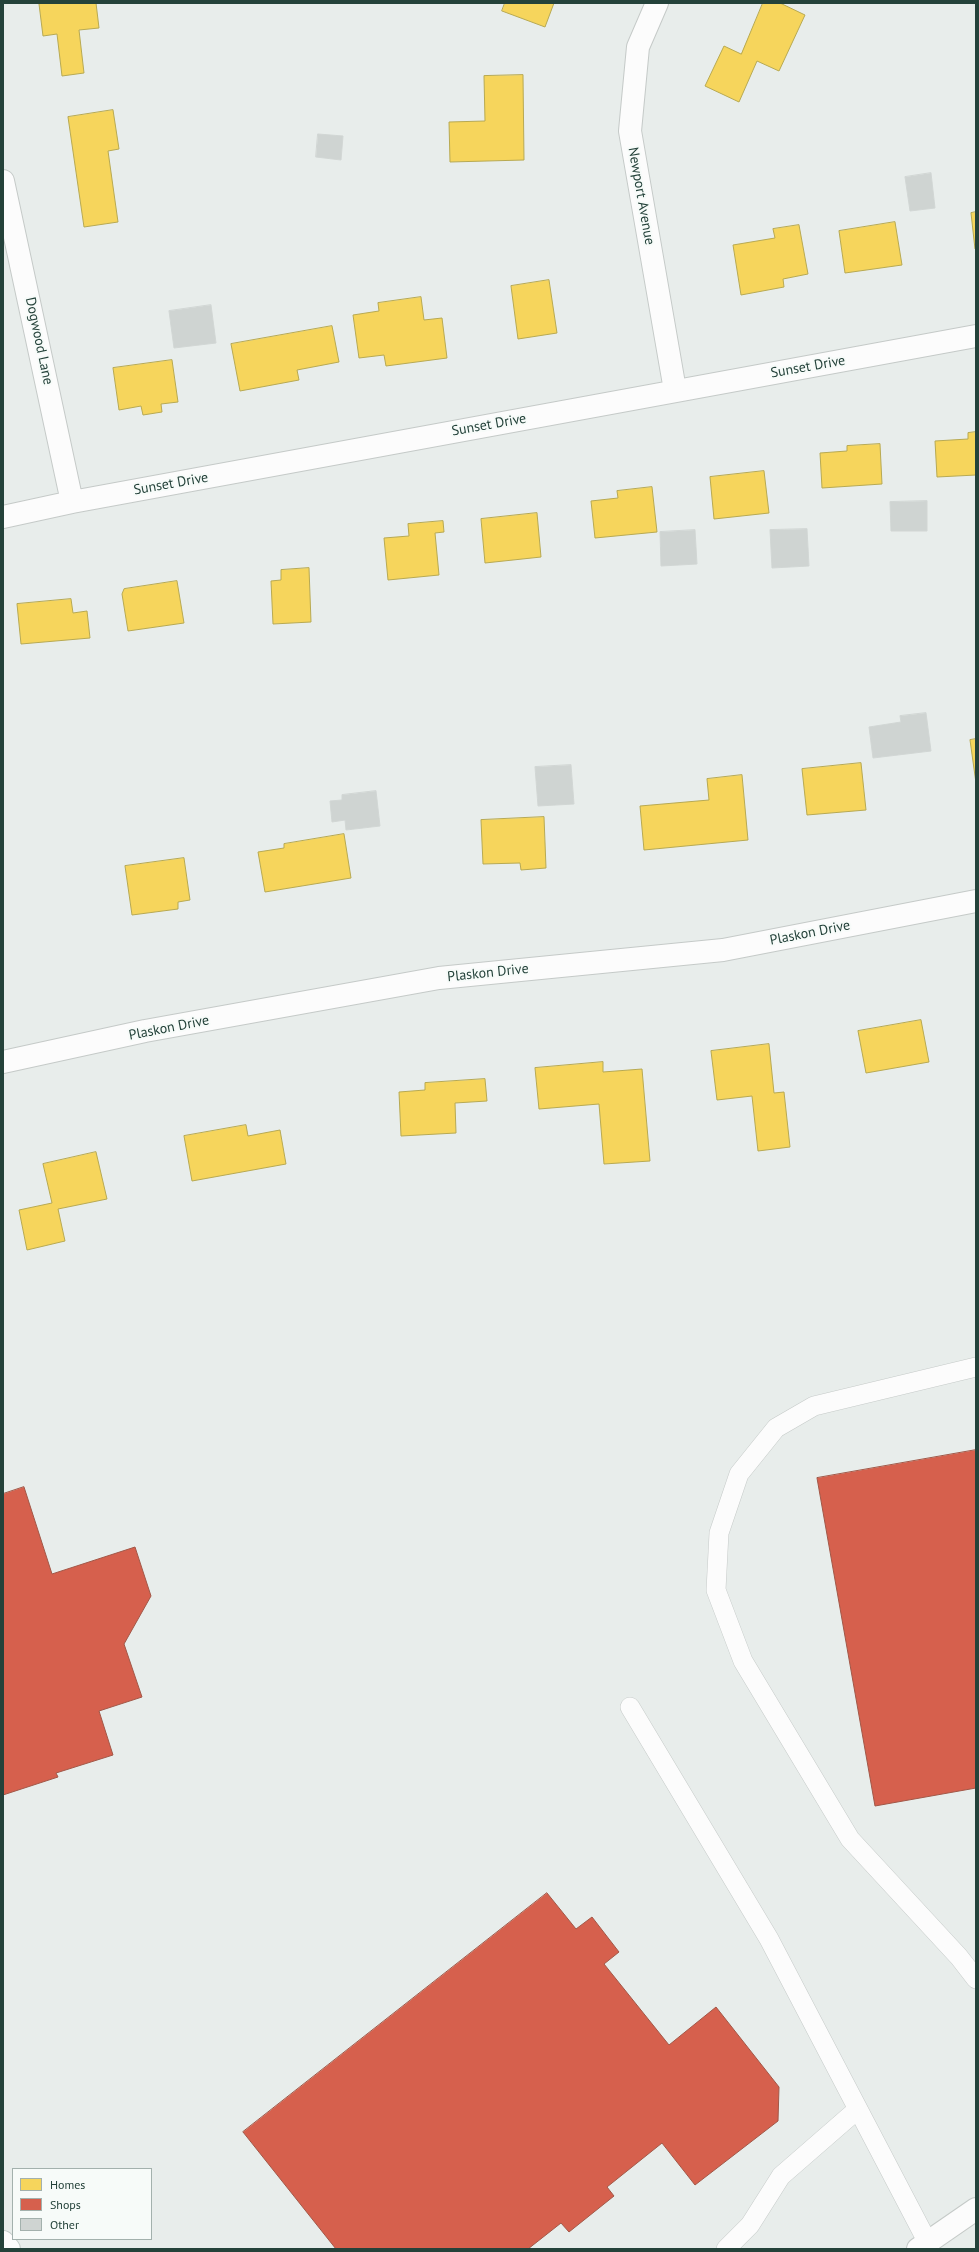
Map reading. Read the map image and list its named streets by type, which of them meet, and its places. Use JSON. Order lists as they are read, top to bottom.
{
  "streets": {
    "street": [
      "Newport Avenue",
      "Dogwood Lane",
      "Sunset Drive",
      "Plaskon Drive"
    ]
  },
  "crossings": [
    ["Newport Avenue", "Sunset Drive"],
    ["Dogwood Lane", "Sunset Drive"]
  ],
  "legend": ["Homes", "Shops", "Other"]
}
